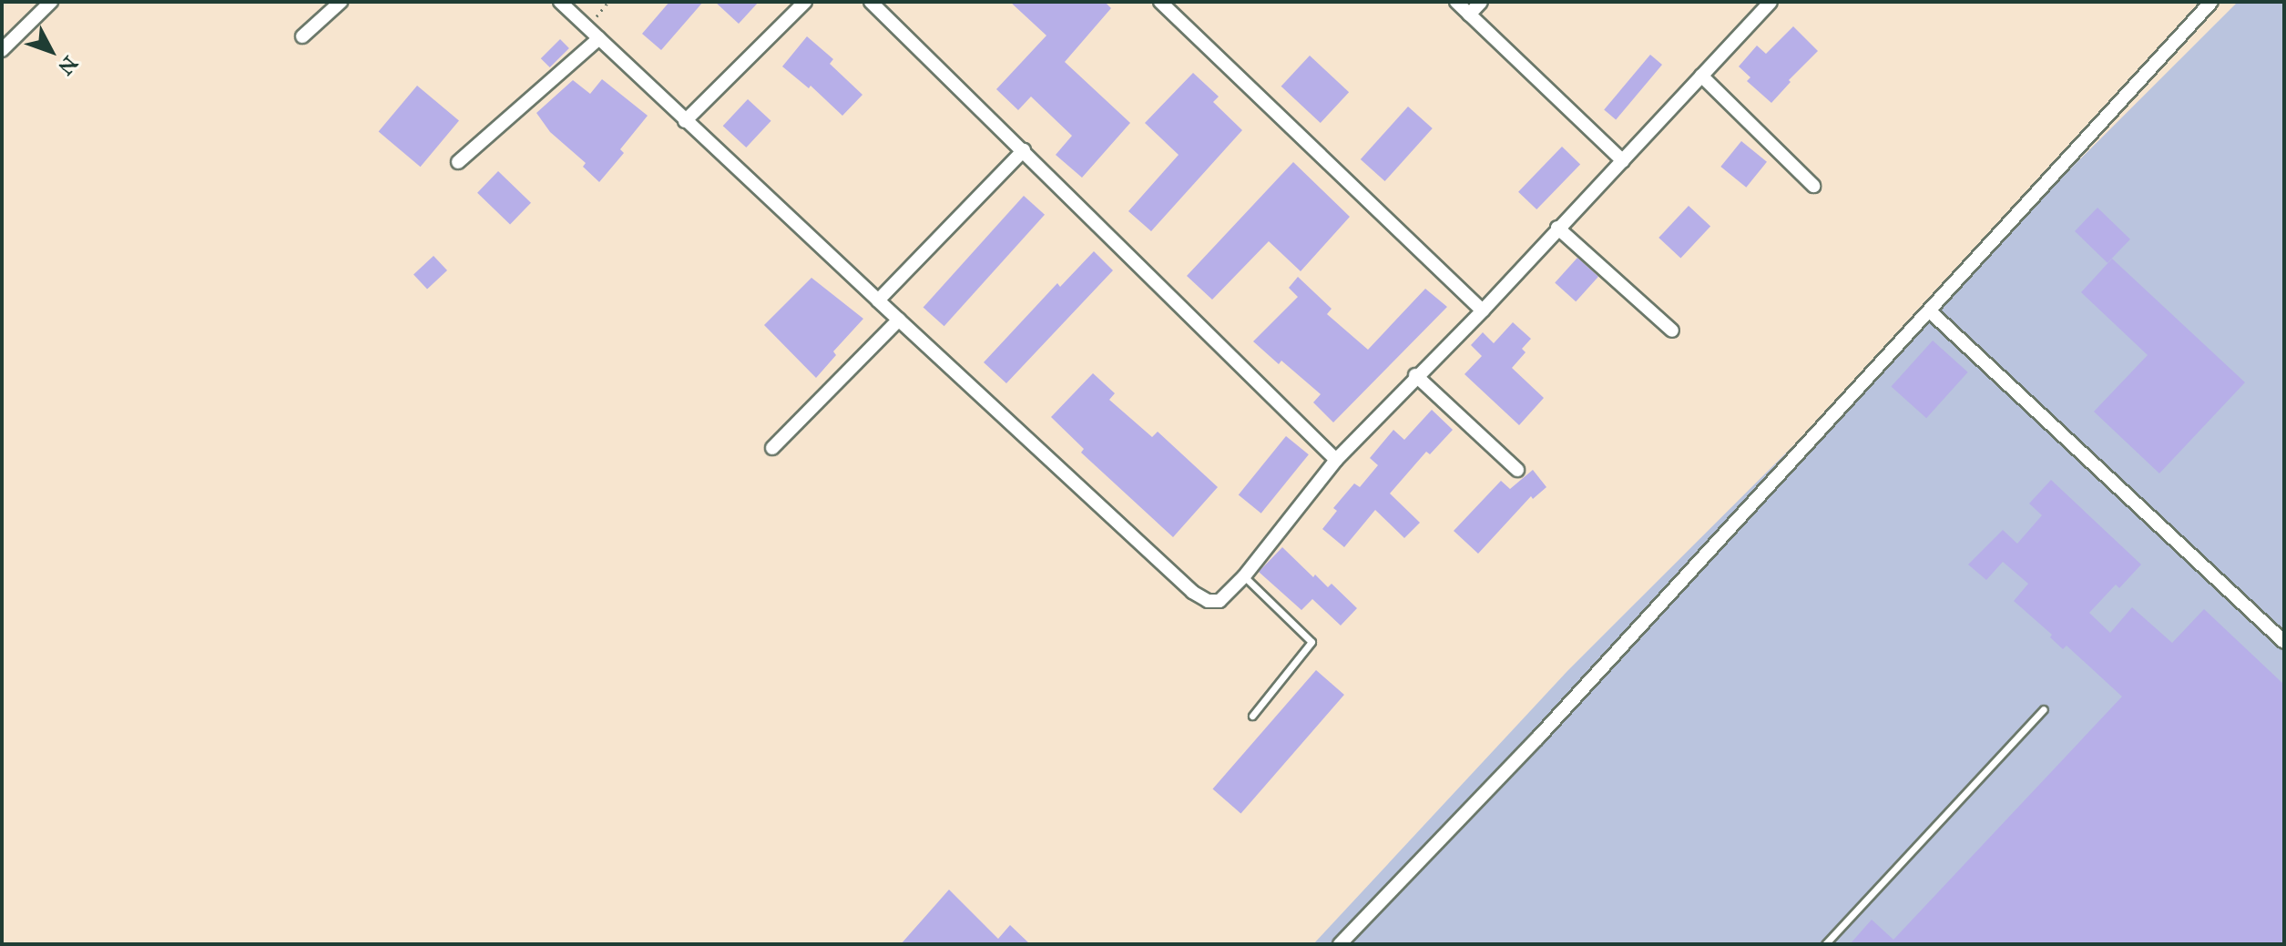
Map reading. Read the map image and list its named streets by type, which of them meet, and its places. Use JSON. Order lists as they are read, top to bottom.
{
  "north": "bottom right"
}
